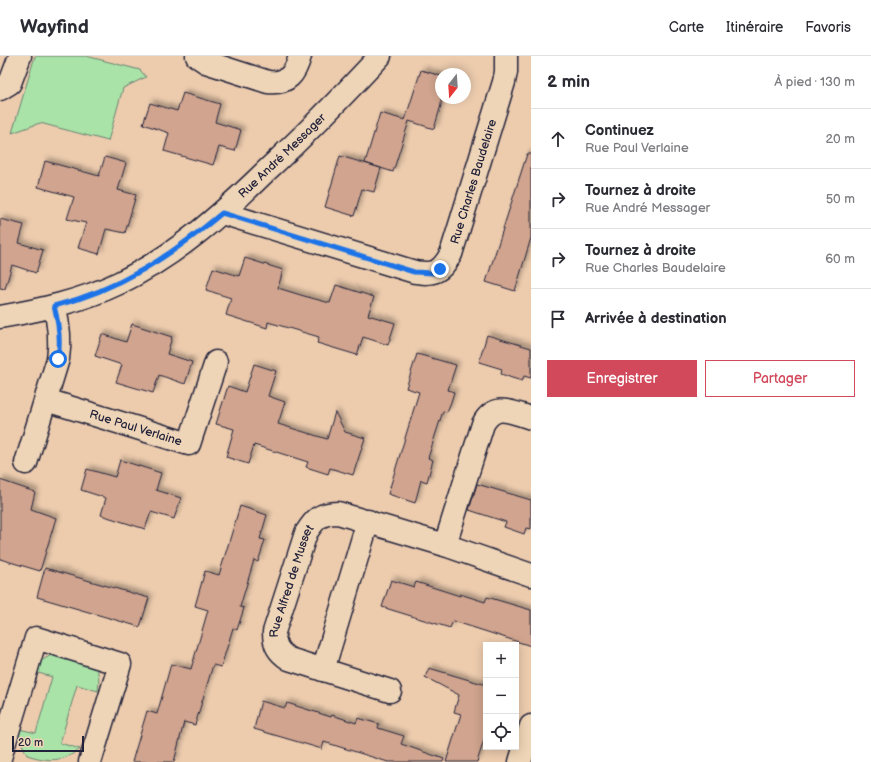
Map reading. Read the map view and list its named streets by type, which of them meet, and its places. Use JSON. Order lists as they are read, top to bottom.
{
  "streets": {
    "street": [
      "Rue André Messager",
      "Rue Charles Baudelaire",
      "Rue Paul Verlaine",
      "Rue Alfred de Musset"
    ]
  },
  "crossings": [
    ["Rue André Messager", "Rue Charles Baudelaire"]
  ],
  "scale_bar": "20 m",
  "north": "bottom",
  "page": {
    "header": "Wayfind",
    "nav": ["Carte", "Itinéraire", "Favoris"],
    "heading": ["2 min", "À pied · 130 m"],
    "list": [
      ["Continuez", "Rue Paul Verlaine", "20 m"],
      ["Tournez à droite", "Rue André Messager", "50 m"],
      ["Tournez à droite", "Rue Charles Baudelaire", "60 m"],
      "Arrivée à destination"
    ],
    "buttons": ["Enregistrer", "Partager"],
    "map_buttons": ["+", "−"],
    "scale": "20 m"
  }
}
